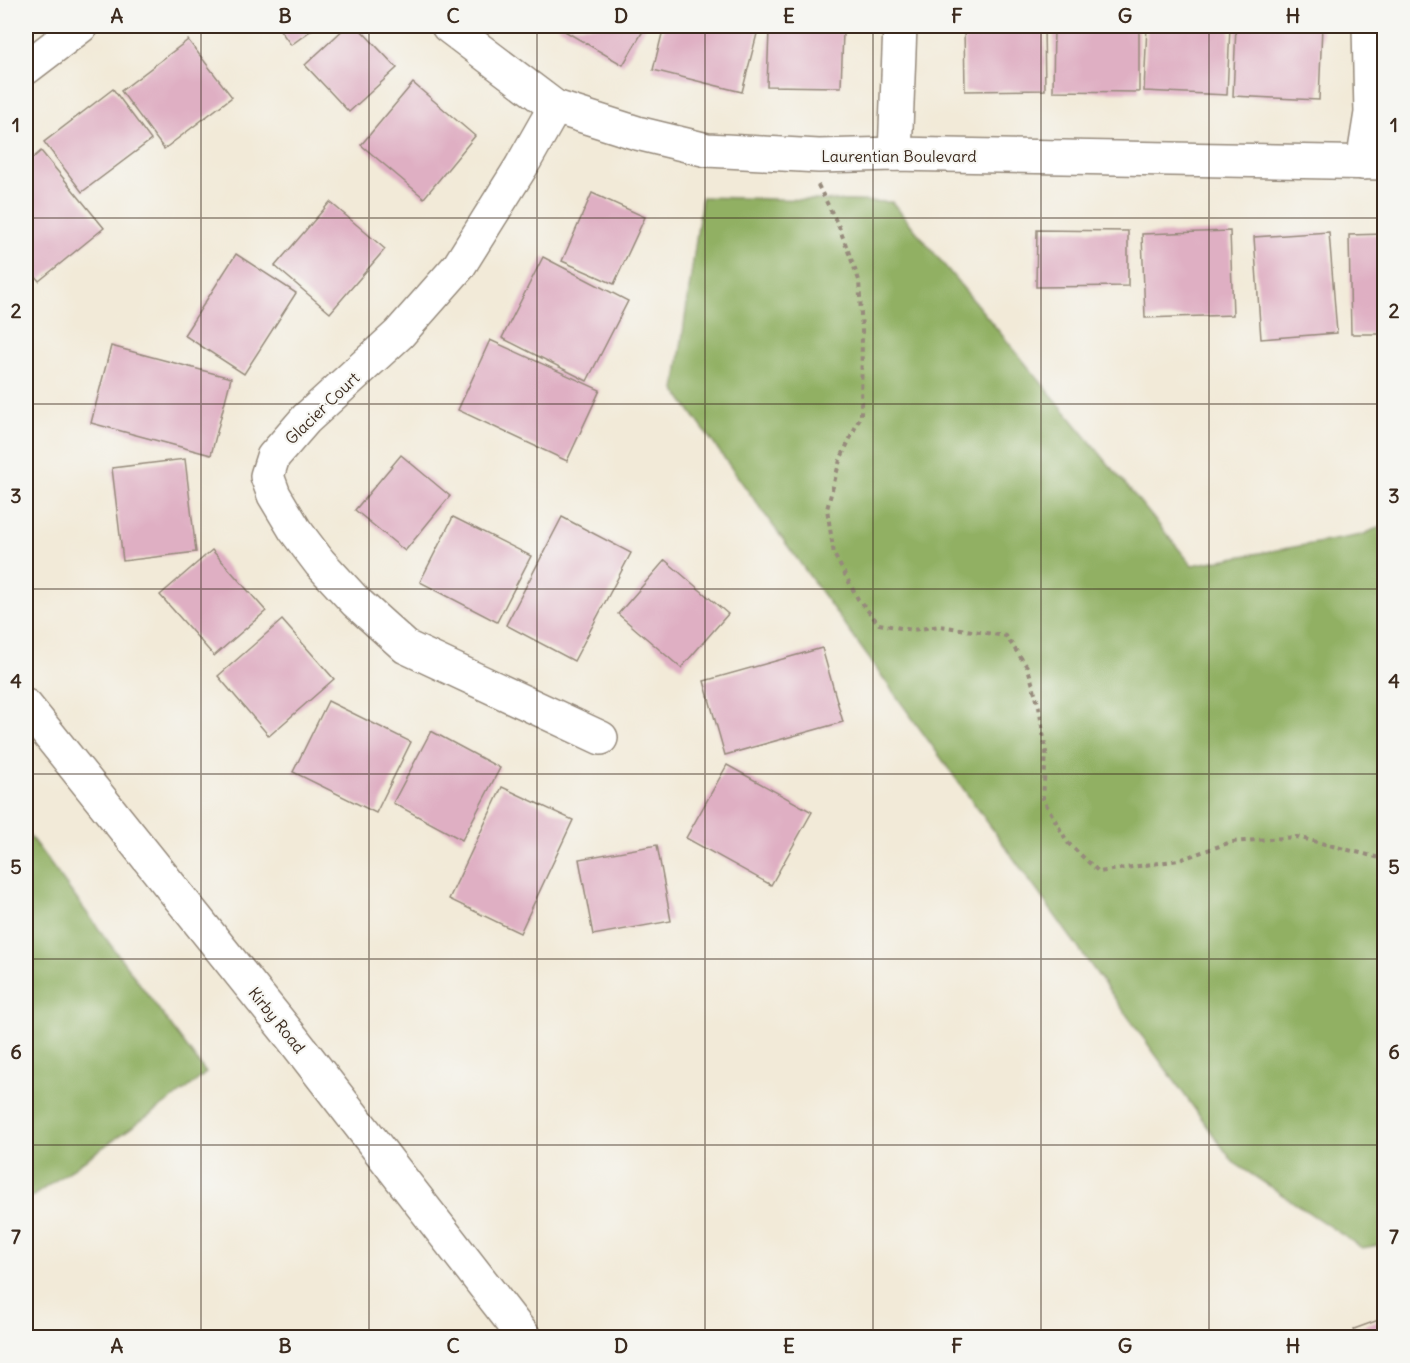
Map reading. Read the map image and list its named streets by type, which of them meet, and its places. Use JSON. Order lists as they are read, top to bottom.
{
  "streets": {
    "street": ["Laurentian Boulevard", "Glacier Court", "Kirby Road"]
  },
  "crossings": [
    ["Laurentian Boulevard", "Glacier Court"]
  ],
  "grid": {
    "columns": [
      "A",
      "B",
      "C",
      "D",
      "E",
      "F",
      "G",
      "H"
    ],
    "rows": [
      "1",
      "2",
      "3",
      "4",
      "5",
      "6",
      "7"
    ]
  }
}
